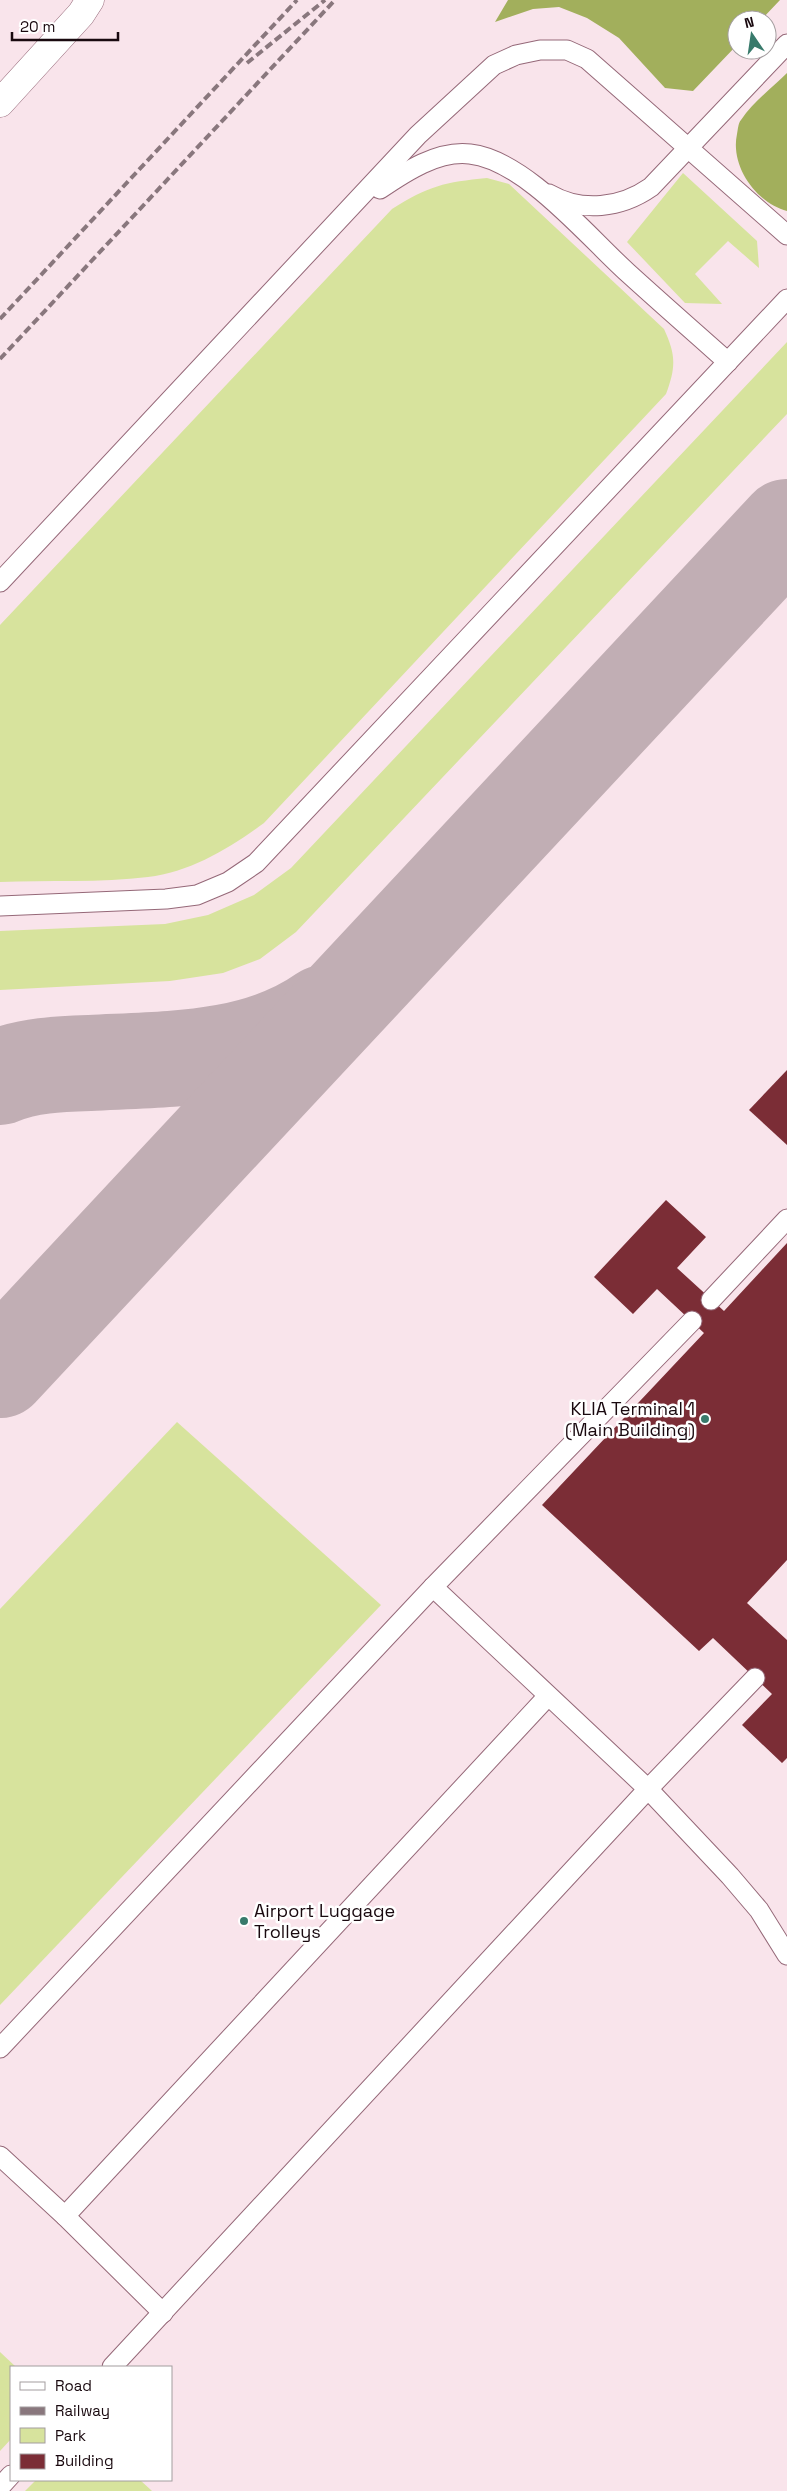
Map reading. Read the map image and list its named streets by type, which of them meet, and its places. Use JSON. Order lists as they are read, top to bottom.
{
  "places": ["KLIA Terminal 1 (Main Building)", "Airport Luggage Trolleys"],
  "legend": [
    "Road",
    "Railway",
    "Park",
    "Building"
  ],
  "scale_bar": "20 m",
  "north": "top"
}
